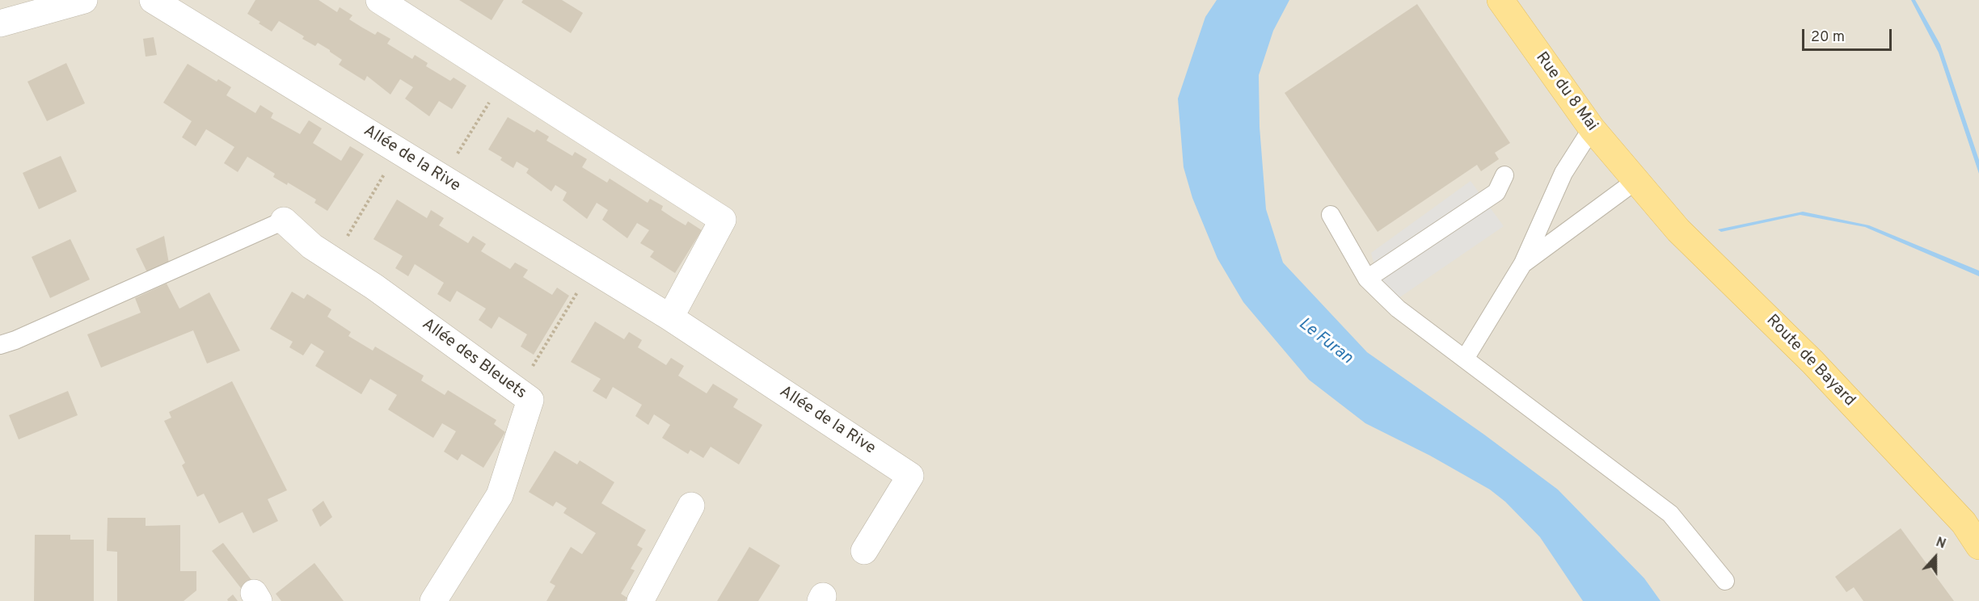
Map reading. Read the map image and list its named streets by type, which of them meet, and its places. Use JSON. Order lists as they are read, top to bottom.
{
  "streets": {
    "main road": ["Rue du 8 Mai", "Route de Bayard"],
    "street": ["Allée de la Rive", "Allée des Bleuets"]
  },
  "crossings": [
    ["Rue du 8 Mai", "Route de Bayard"]
  ],
  "water": ["Le Furan"],
  "scale_bar": "20 m",
  "north": "top"
}
